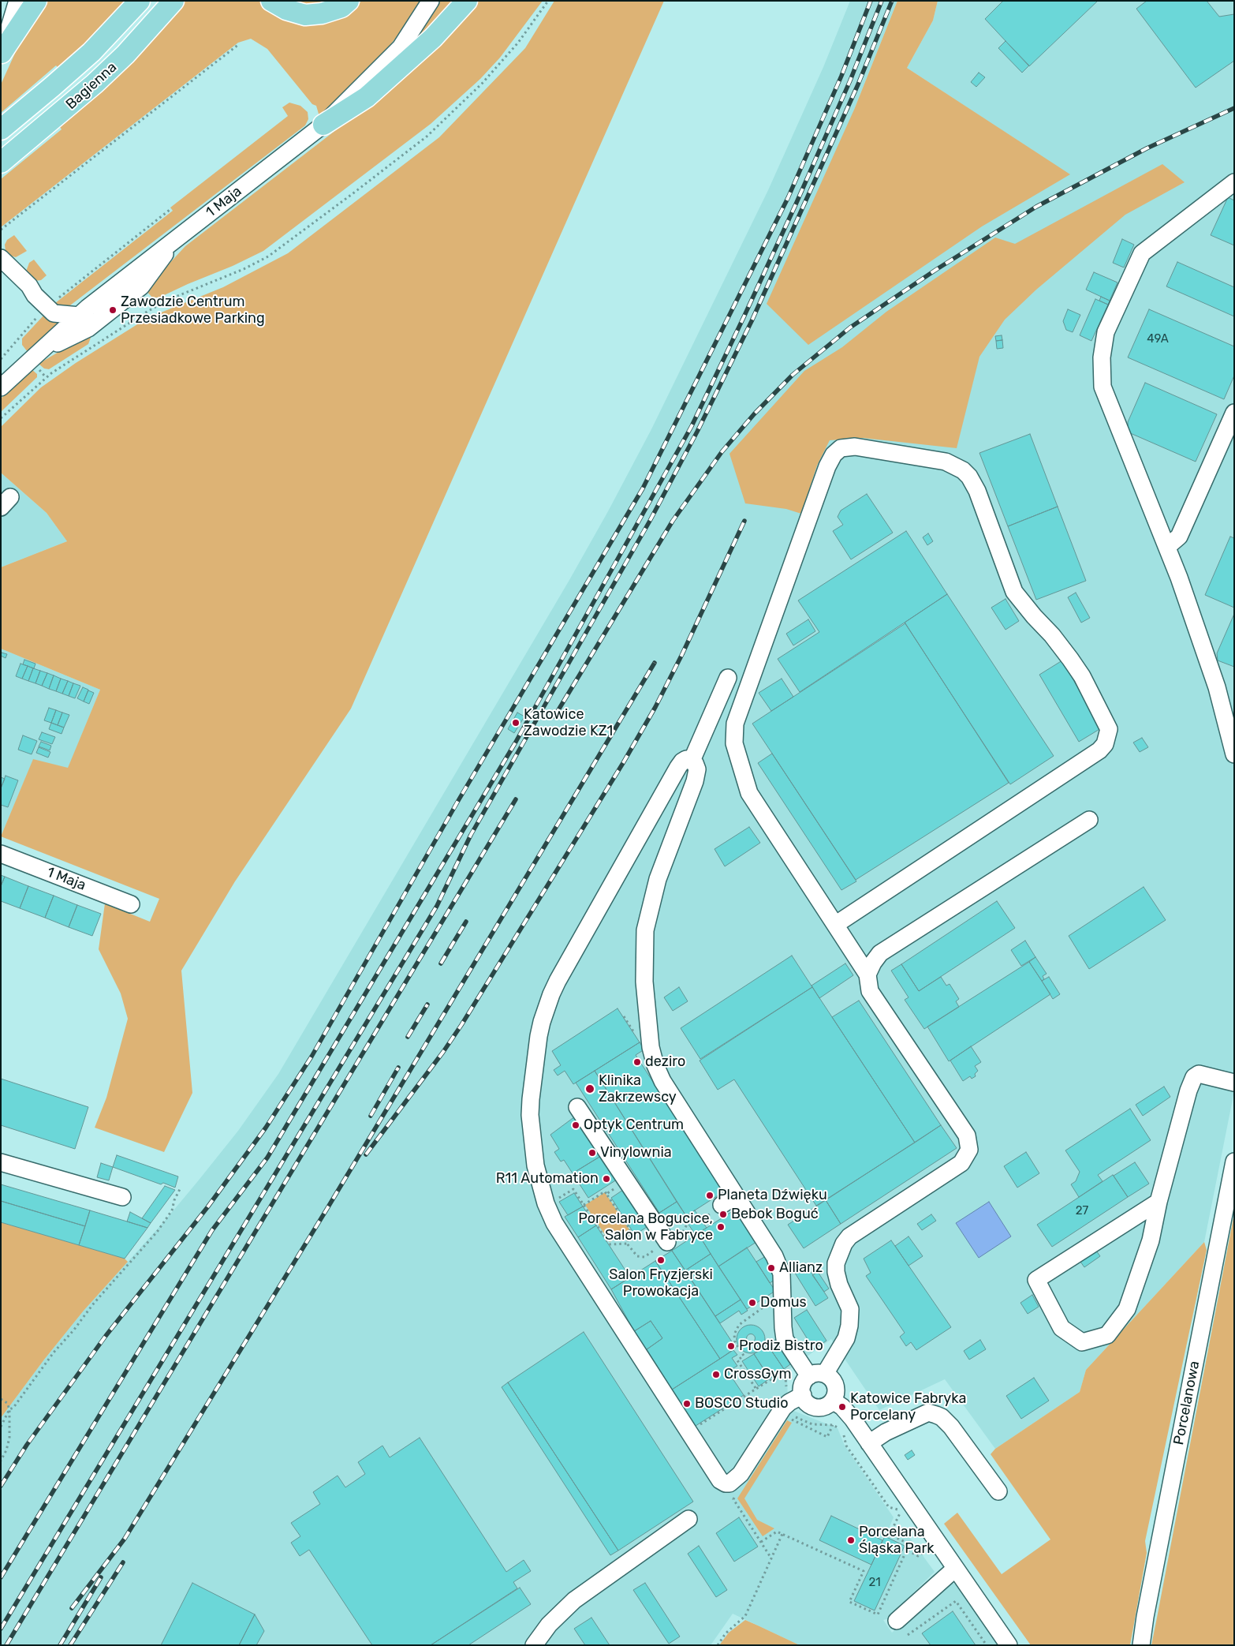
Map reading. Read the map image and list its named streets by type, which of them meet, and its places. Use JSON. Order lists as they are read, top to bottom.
{
  "streets": {
    "main road": ["Bagienna"],
    "street": ["1 Maja", "Porcelanowa"]
  },
  "places": [
    "Zawodzie Centrum Przesiadkowe Parking",
    "Katowice Zawodzie KZ1",
    "deziro",
    "Klinika Zakrzewscy",
    "Optyk Centrum",
    "Vinylownia",
    "R11 Automation",
    "Planeta Dźwięku",
    "Bebok Boguć",
    "Porcelana Bogucice, Salon w Fabryce",
    "Salon Fryzjerski Prowokacja",
    "Allianz",
    "Domus",
    "Prodiz Bistro",
    "CrossGym",
    "BOSCO Studio",
    "Katowice Fabryka Porcelany",
    "Porcelana Śląska Park"
  ],
  "house_numbers": ["49A", "27", "21"]
}
